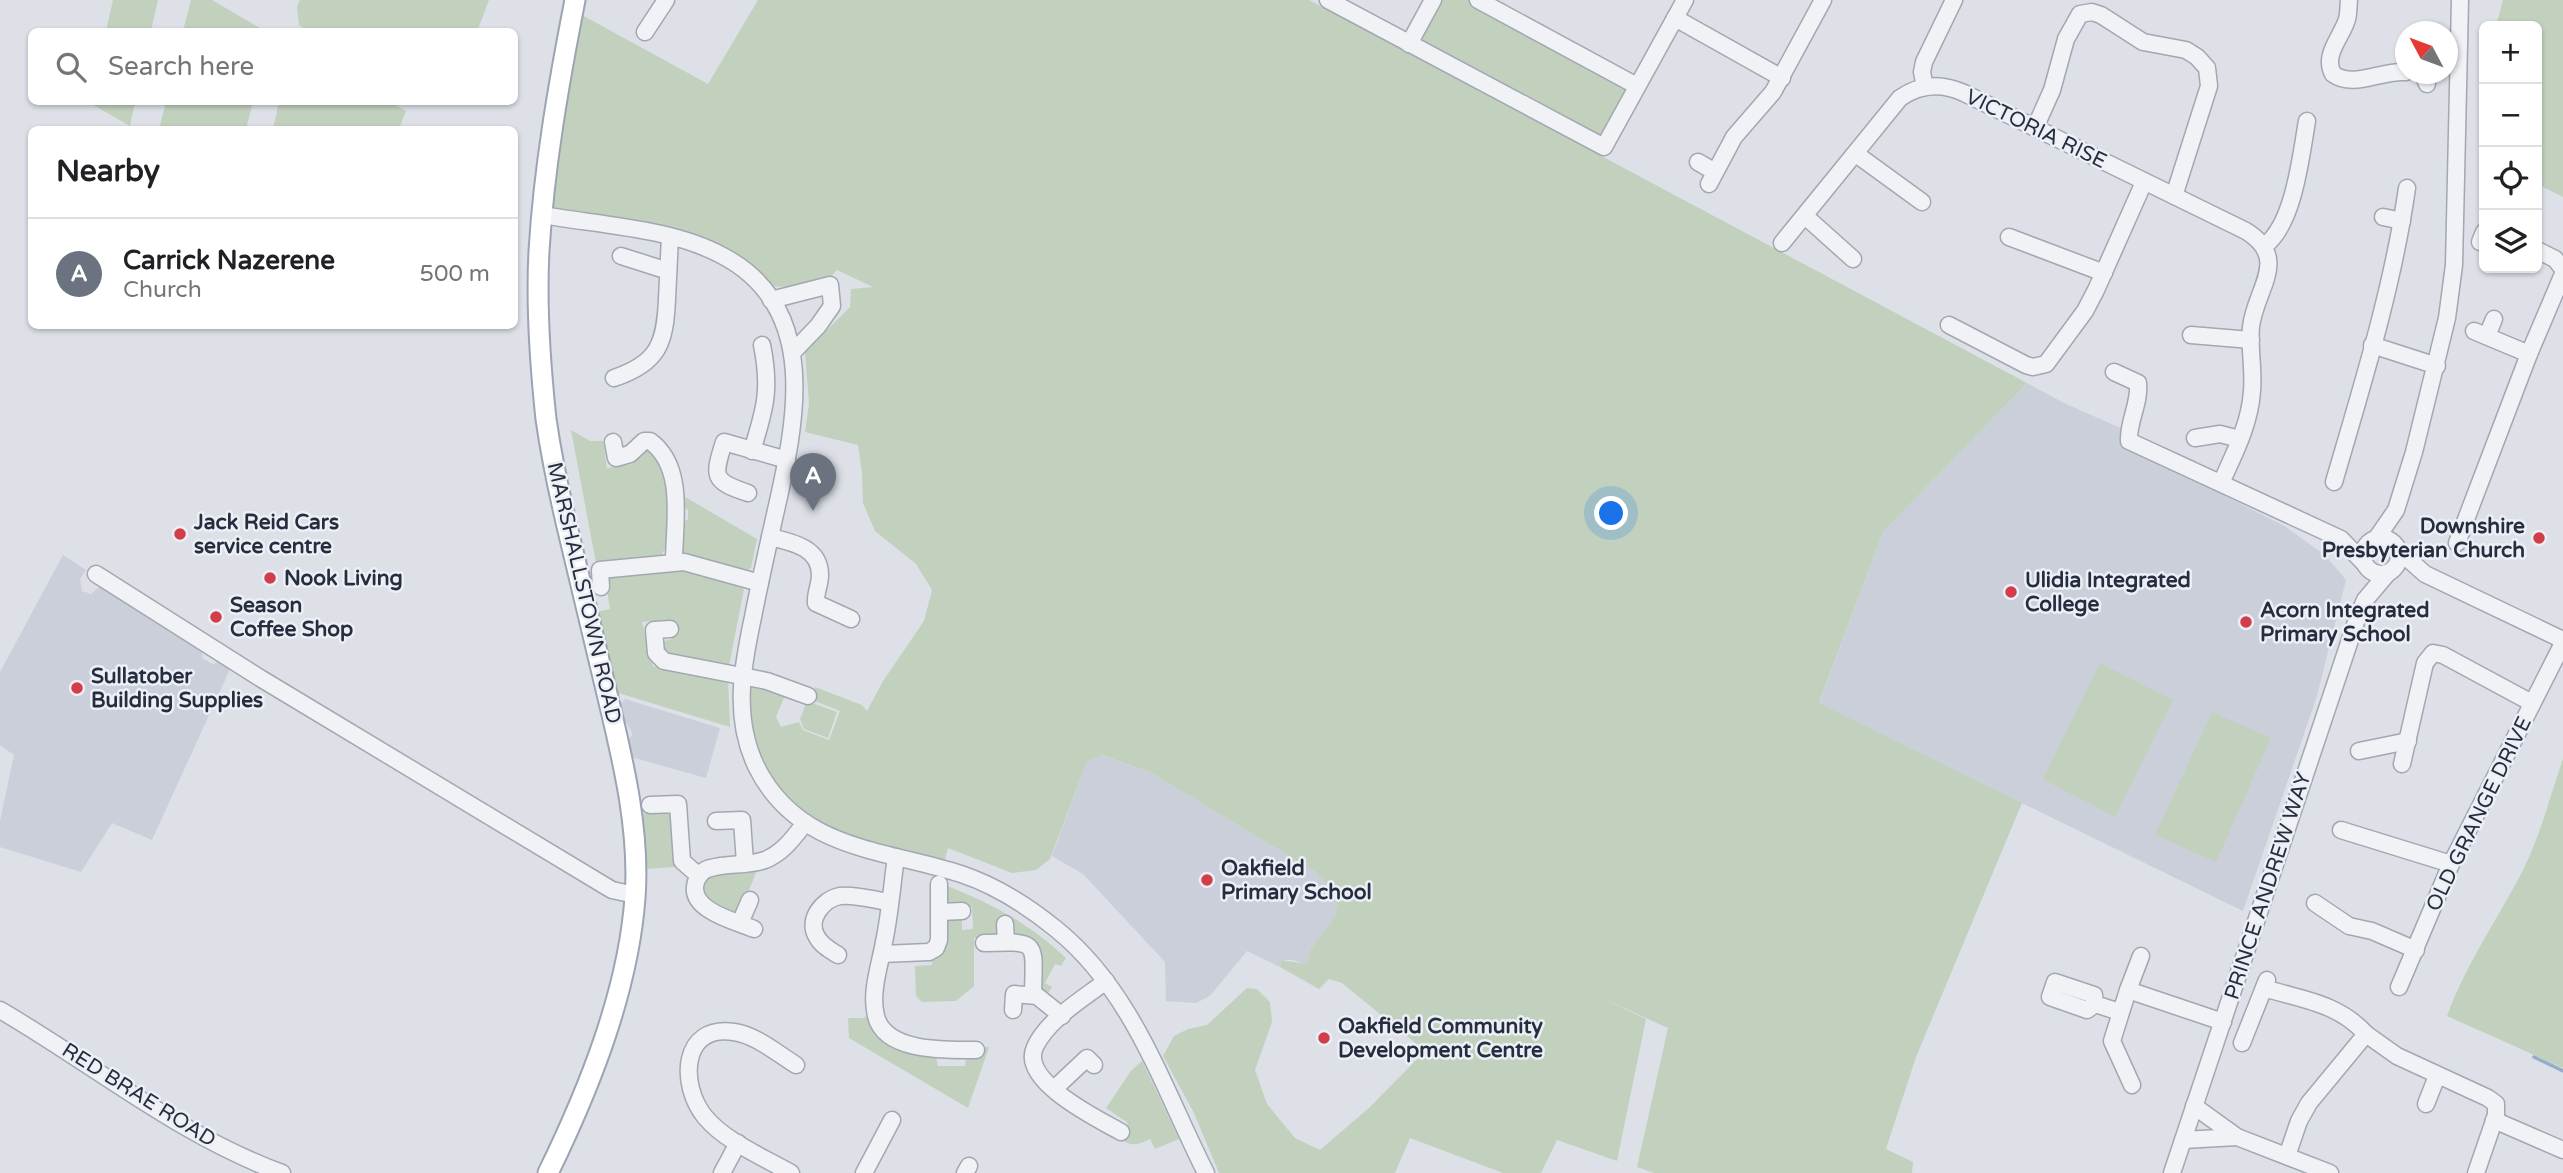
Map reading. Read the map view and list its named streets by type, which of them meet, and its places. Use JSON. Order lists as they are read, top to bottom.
{
  "streets": {
    "main road": ["MARSHALLSTOWN ROAD"],
    "street": [
      "VICTORIA RISE",
      "OLD GRANGE DRIVE",
      "PRINCE ANDREW WAY",
      "RED BRAE ROAD"
    ]
  },
  "places": [
    "Jack Reid Cars service centre",
    "Downshire Presbyterian Church",
    "Nook Living",
    "Ulidia Integrated College",
    "Season Coffee Shop",
    "Acorn Integrated Primary School",
    "Sullatober Building Supplies",
    "Oakfield Primary School",
    "Oakfield Community Development Centre"
  ],
  "north": "top left",
  "page": {
    "map_buttons": ["+", "−"],
    "search": "Search here",
    "heading": "Nearby",
    "list": [
      {
        "mark": "A",
        "name": "Carrick Nazerene",
        "note": "Church",
        "value": "500 m"
      }
    ],
    "pins": "A"
  }
}
